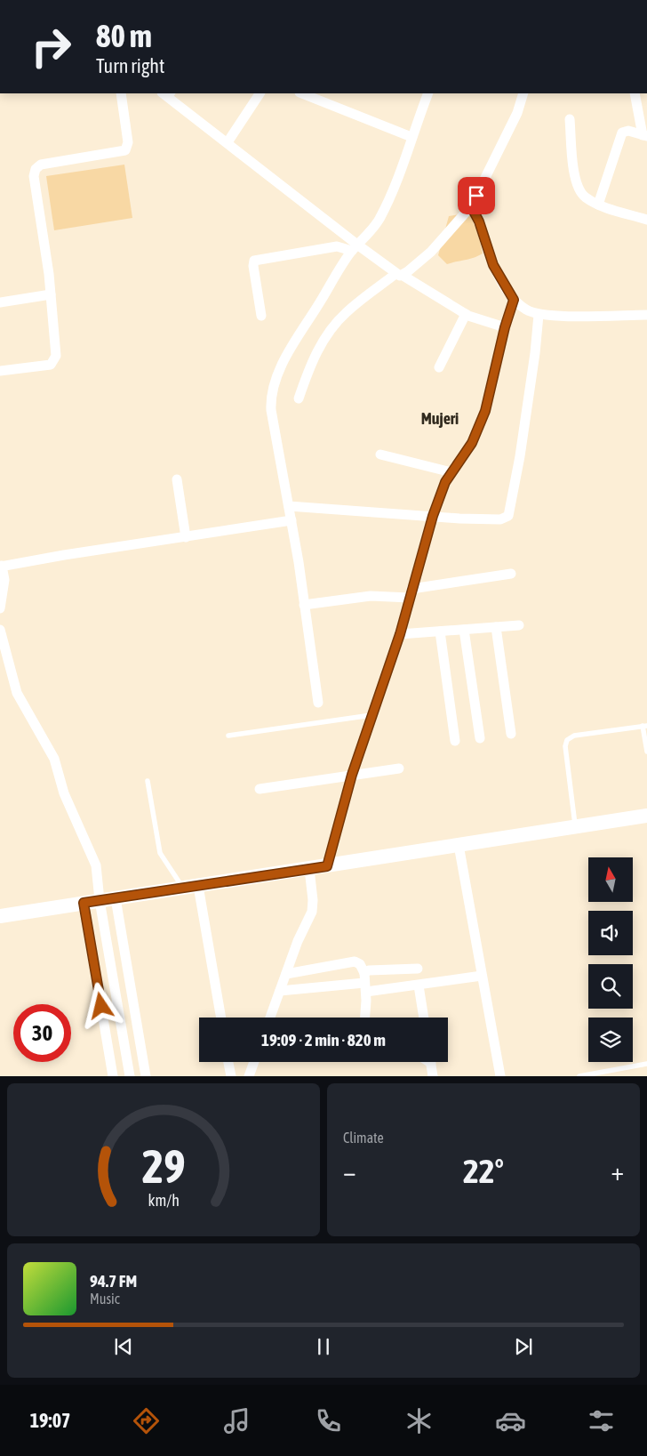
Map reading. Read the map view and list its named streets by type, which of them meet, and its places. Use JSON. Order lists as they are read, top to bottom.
{
  "districts": ["Mujeri"],
  "north": "top",
  "page": {
    "turn": ["80 m", "Turn right"],
    "limit": "30",
    "trip": "19:09 · 2 min · 820 m",
    "tile": "Climate",
    "heat": ["−", "22°", "+"],
    "song": ["94.7 FM", "Music"],
    "tabs": "19:07",
    "gauge": ["29", "km/h"]
  }
}
